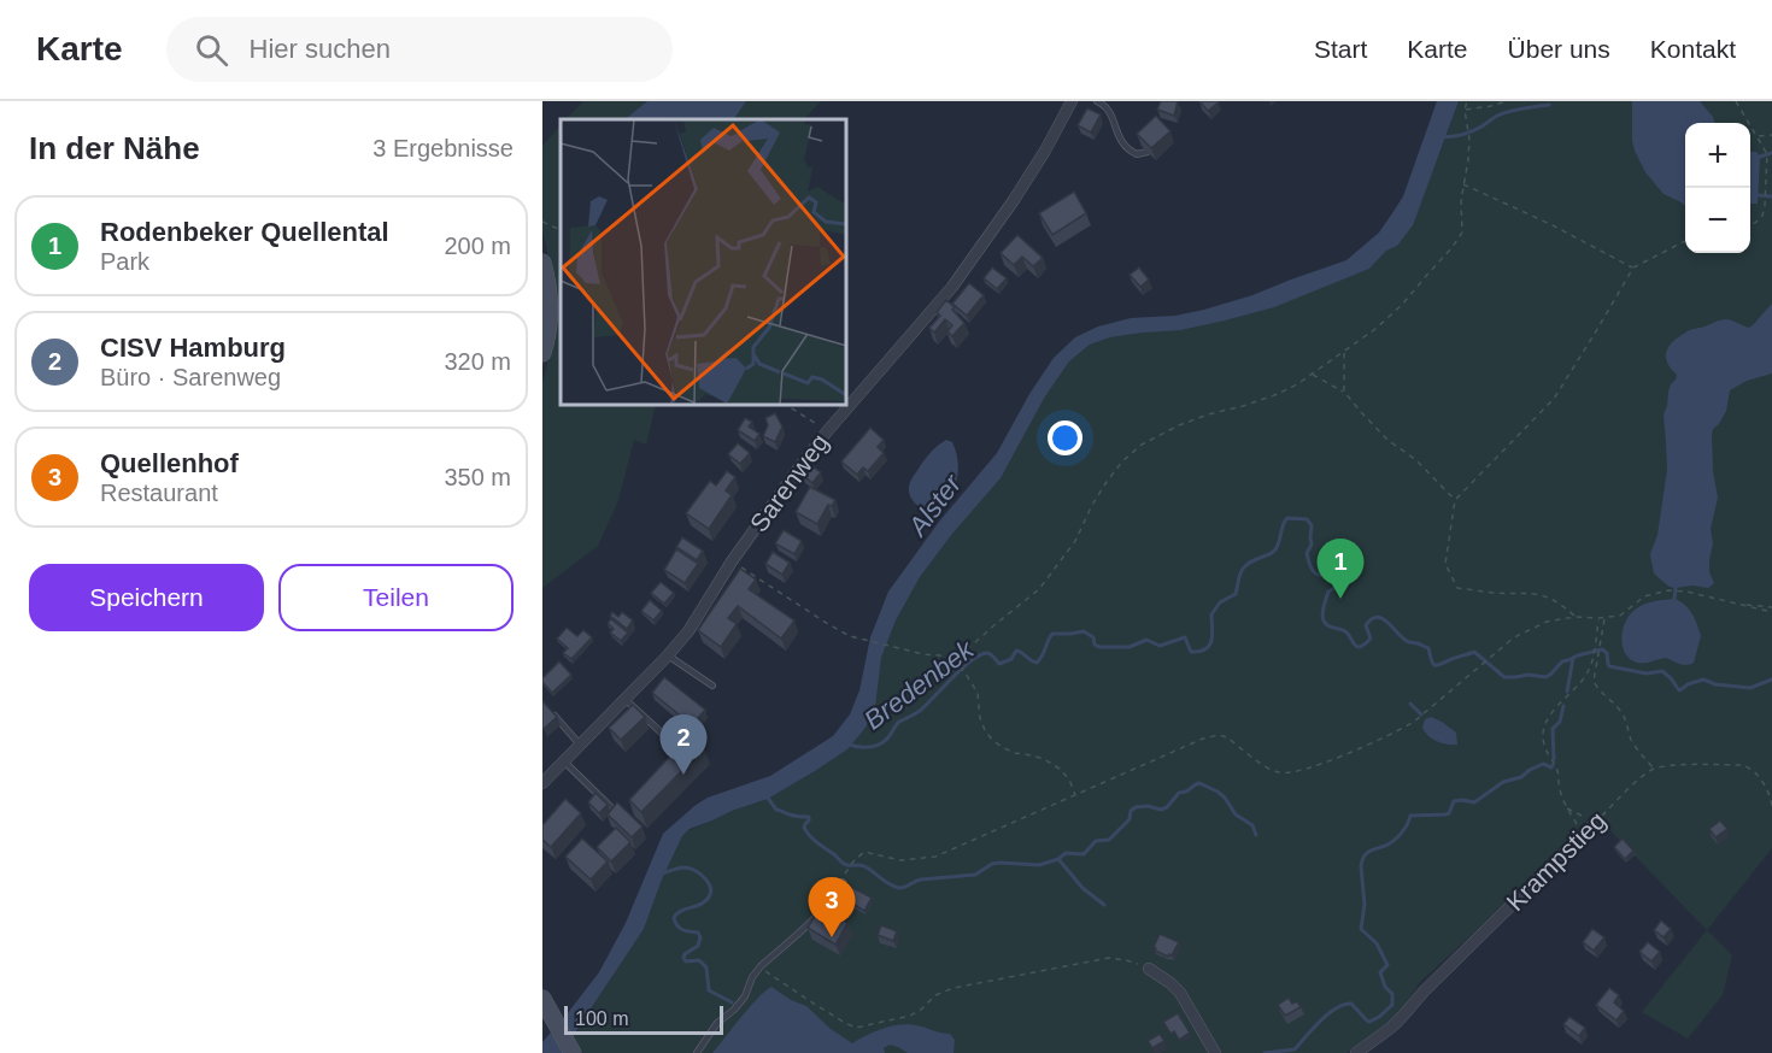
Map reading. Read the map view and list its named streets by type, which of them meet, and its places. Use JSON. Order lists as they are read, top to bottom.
{
  "streets": {
    "street": ["Sarenweg", "Krampstieg"]
  },
  "water": ["Alster", "Bredenbek"],
  "scale_bar": "100 m",
  "page": {
    "header": "Karte",
    "search": "Hier suchen",
    "nav": [
      "Start",
      "Karte",
      "Über uns",
      "Kontakt"
    ],
    "heading": ["In der Nähe", "3 Ergebnisse"],
    "map_buttons": ["+", "−"],
    "list": [
      {
        "mark": "1",
        "name": "Rodenbeker Quellental",
        "note": "Park",
        "value": "200 m"
      },
      {
        "mark": "2",
        "name": "CISV Hamburg",
        "note": "Büro · Sarenweg",
        "value": "320 m"
      },
      {
        "mark": "3",
        "name": "Quellenhof",
        "note": "Restaurant",
        "value": "350 m"
      }
    ],
    "pins": ["1", "2", "3"],
    "buttons": ["Speichern", "Teilen"],
    "scale": "100 m"
  }
}
